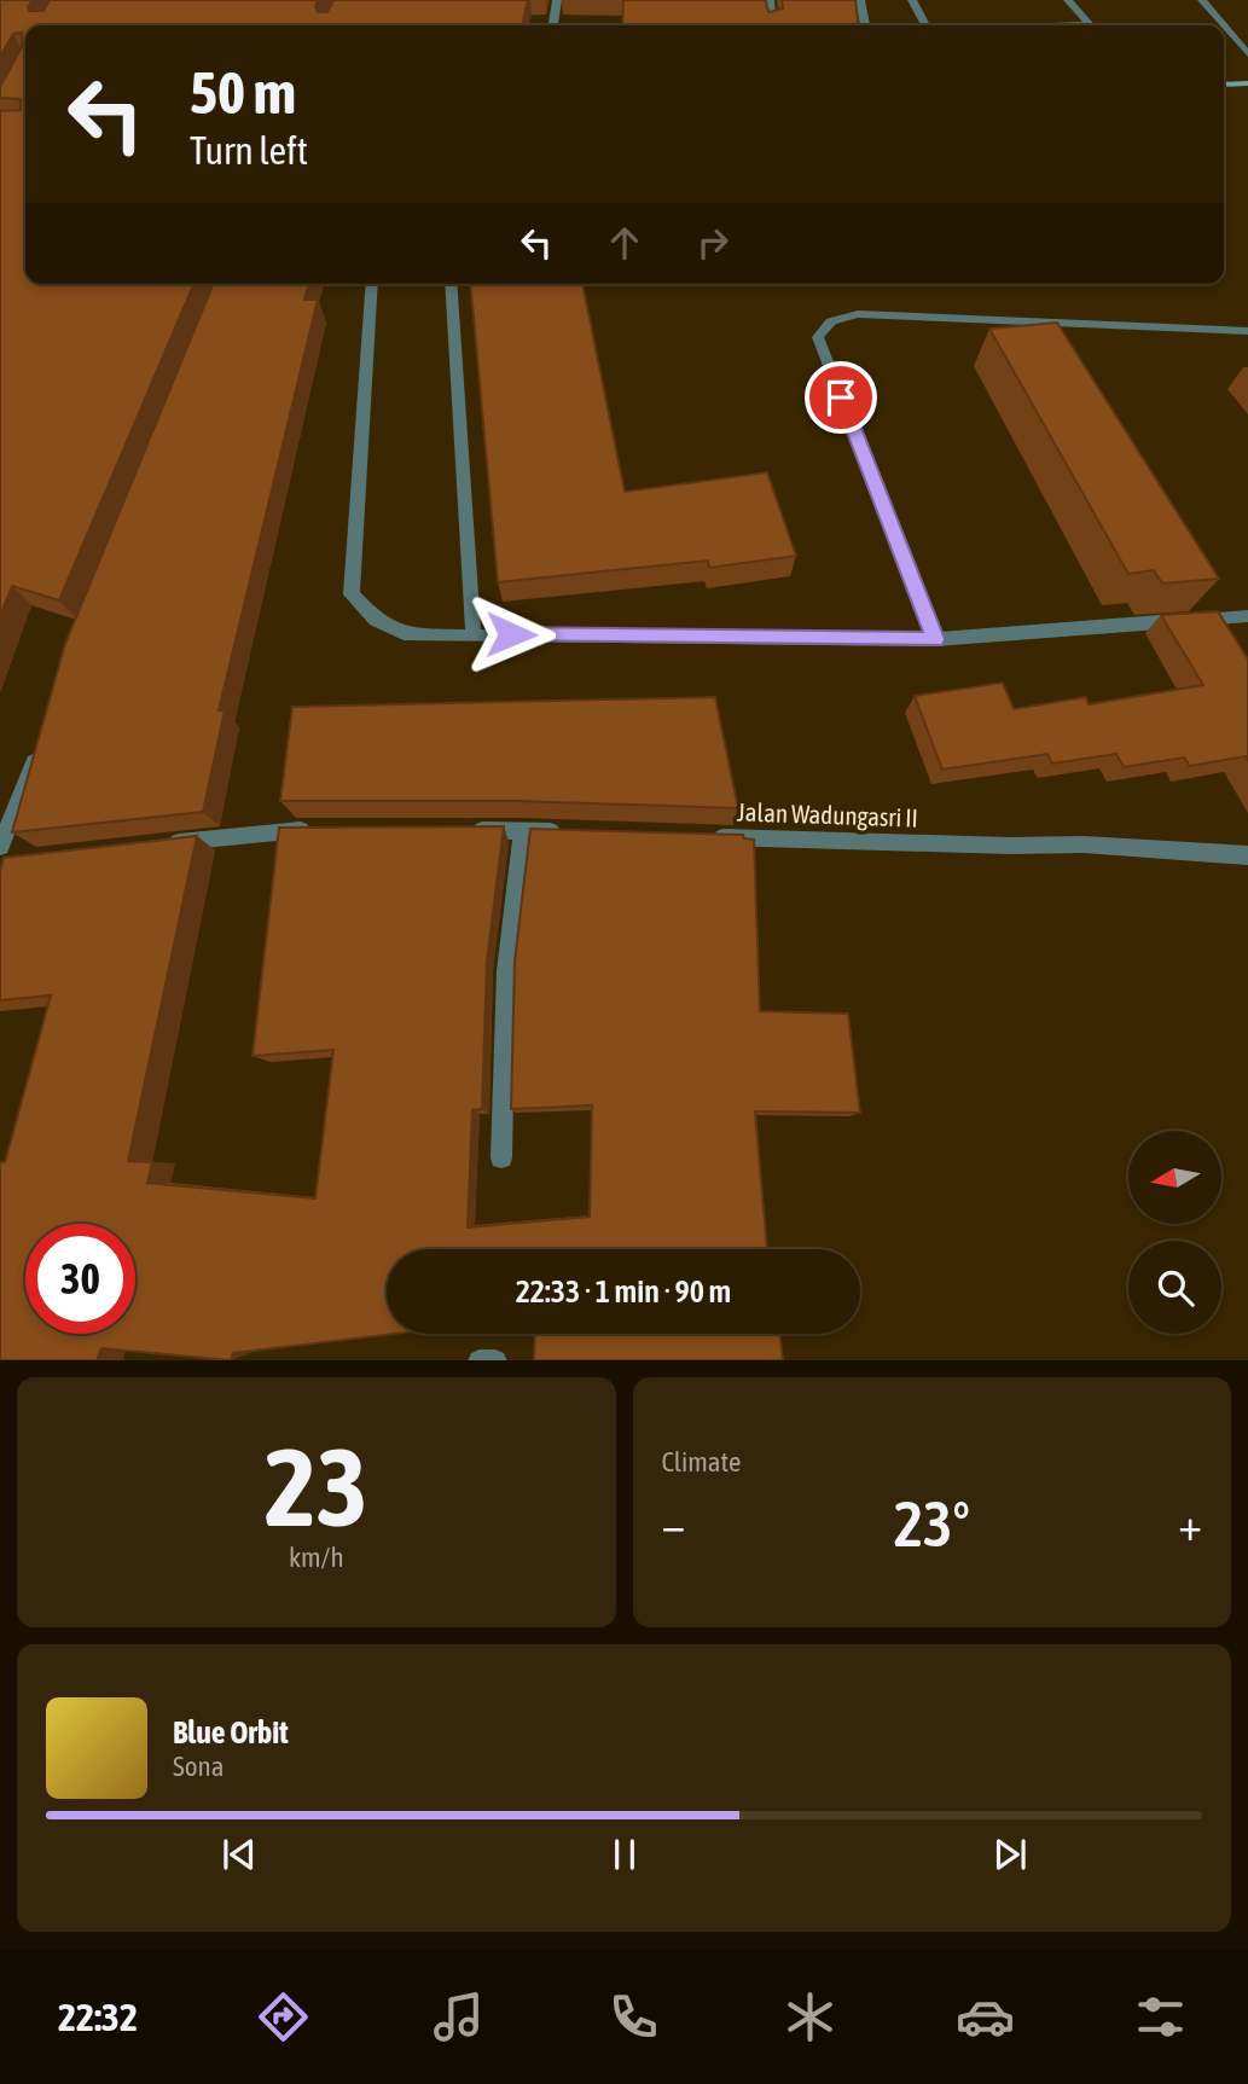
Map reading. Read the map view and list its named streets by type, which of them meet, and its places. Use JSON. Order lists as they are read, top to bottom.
{
  "streets": {
    "street": ["Jalan Wadungasri II"]
  },
  "north": "left",
  "page": {
    "turn": ["50 m", "Turn left"],
    "limit": "30",
    "trip": "22:33 · 1 min · 90 m",
    "tile": [
      ["23", "km/h"],
      "Climate"
    ],
    "heat": ["−", "23°", "+"],
    "song": ["Blue Orbit", "Sona"],
    "tabs": "22:32"
  }
}
